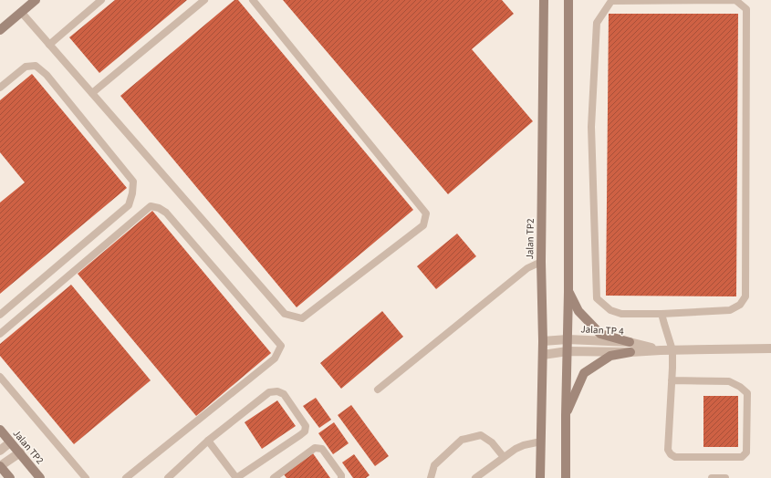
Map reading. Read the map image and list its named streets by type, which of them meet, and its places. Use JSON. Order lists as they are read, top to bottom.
{
  "streets": {
    "street": ["Jalan TP2", "Jalan TP 4"]
  },
  "crossings": [
    ["Jalan TP2", "Jalan TP 4"]
  ]
}
